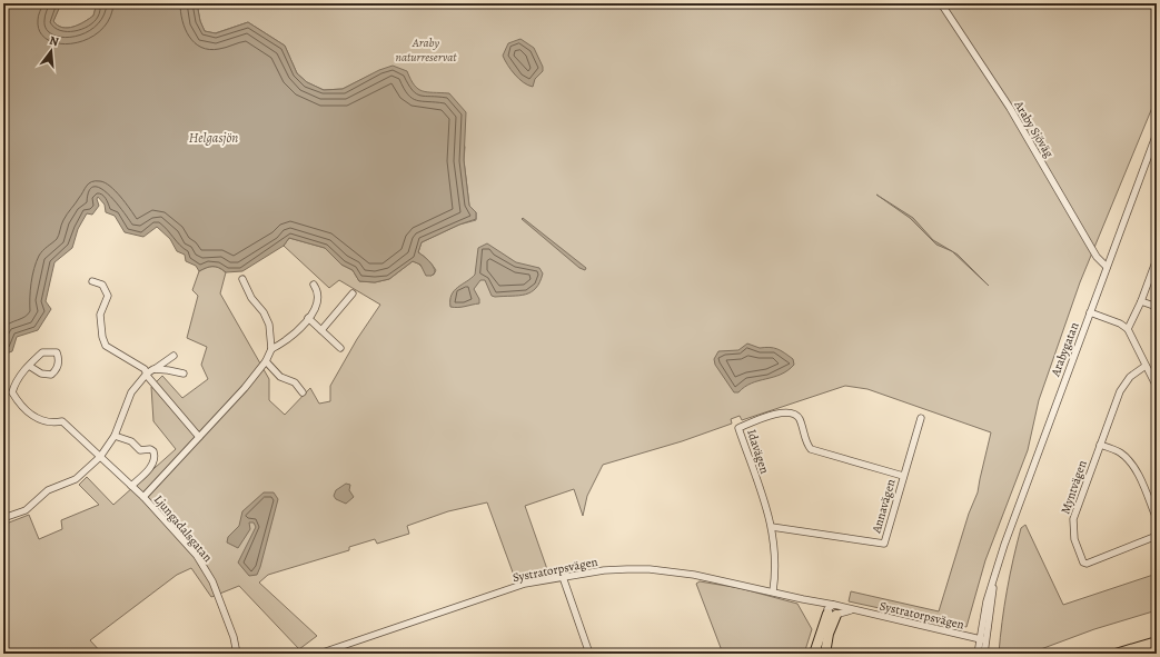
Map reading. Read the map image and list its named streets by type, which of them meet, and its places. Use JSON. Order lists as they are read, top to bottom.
{
  "streets": {
    "street": [
      "Araby Sjöväg",
      "Arabygatan",
      "Idavägen",
      "Myntvägen",
      "Annavägen",
      "Ljungadalsgatan",
      "Systratorpsvägen"
    ]
  },
  "crossings": [
    ["Araby Sjöväg", "Arabygatan"],
    ["Arabygatan", "Systratorpsvägen"],
    ["Idavägen", "Annavägen"],
    ["Idavägen", "Systratorpsvägen"]
  ],
  "water": ["Helgasjön"],
  "parks": ["Araby naturreservat"],
  "north": "top"
}
